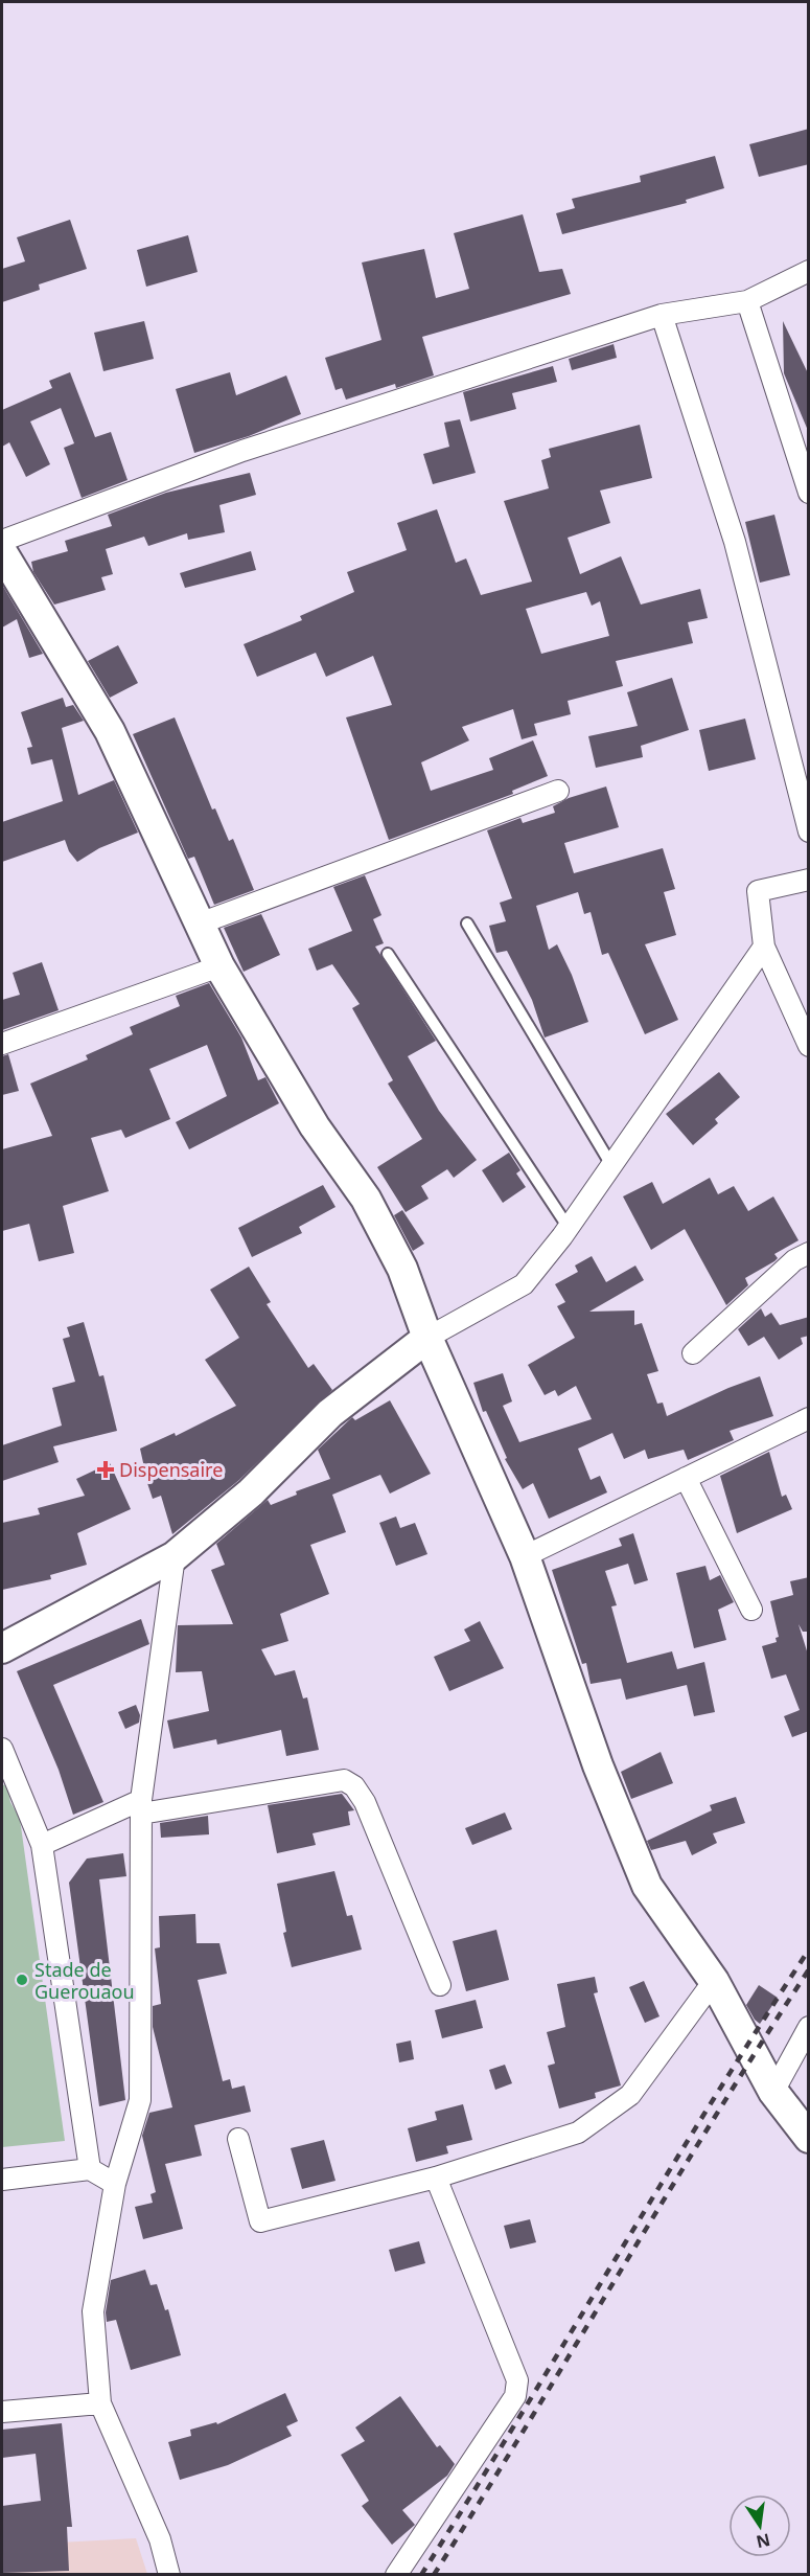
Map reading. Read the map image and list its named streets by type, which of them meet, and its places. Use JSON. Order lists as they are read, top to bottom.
{
  "places": {
    "health": ["Dispensaire"],
    "other": ["Stade de Guerouaou"]
  },
  "north": "bottom"
}
